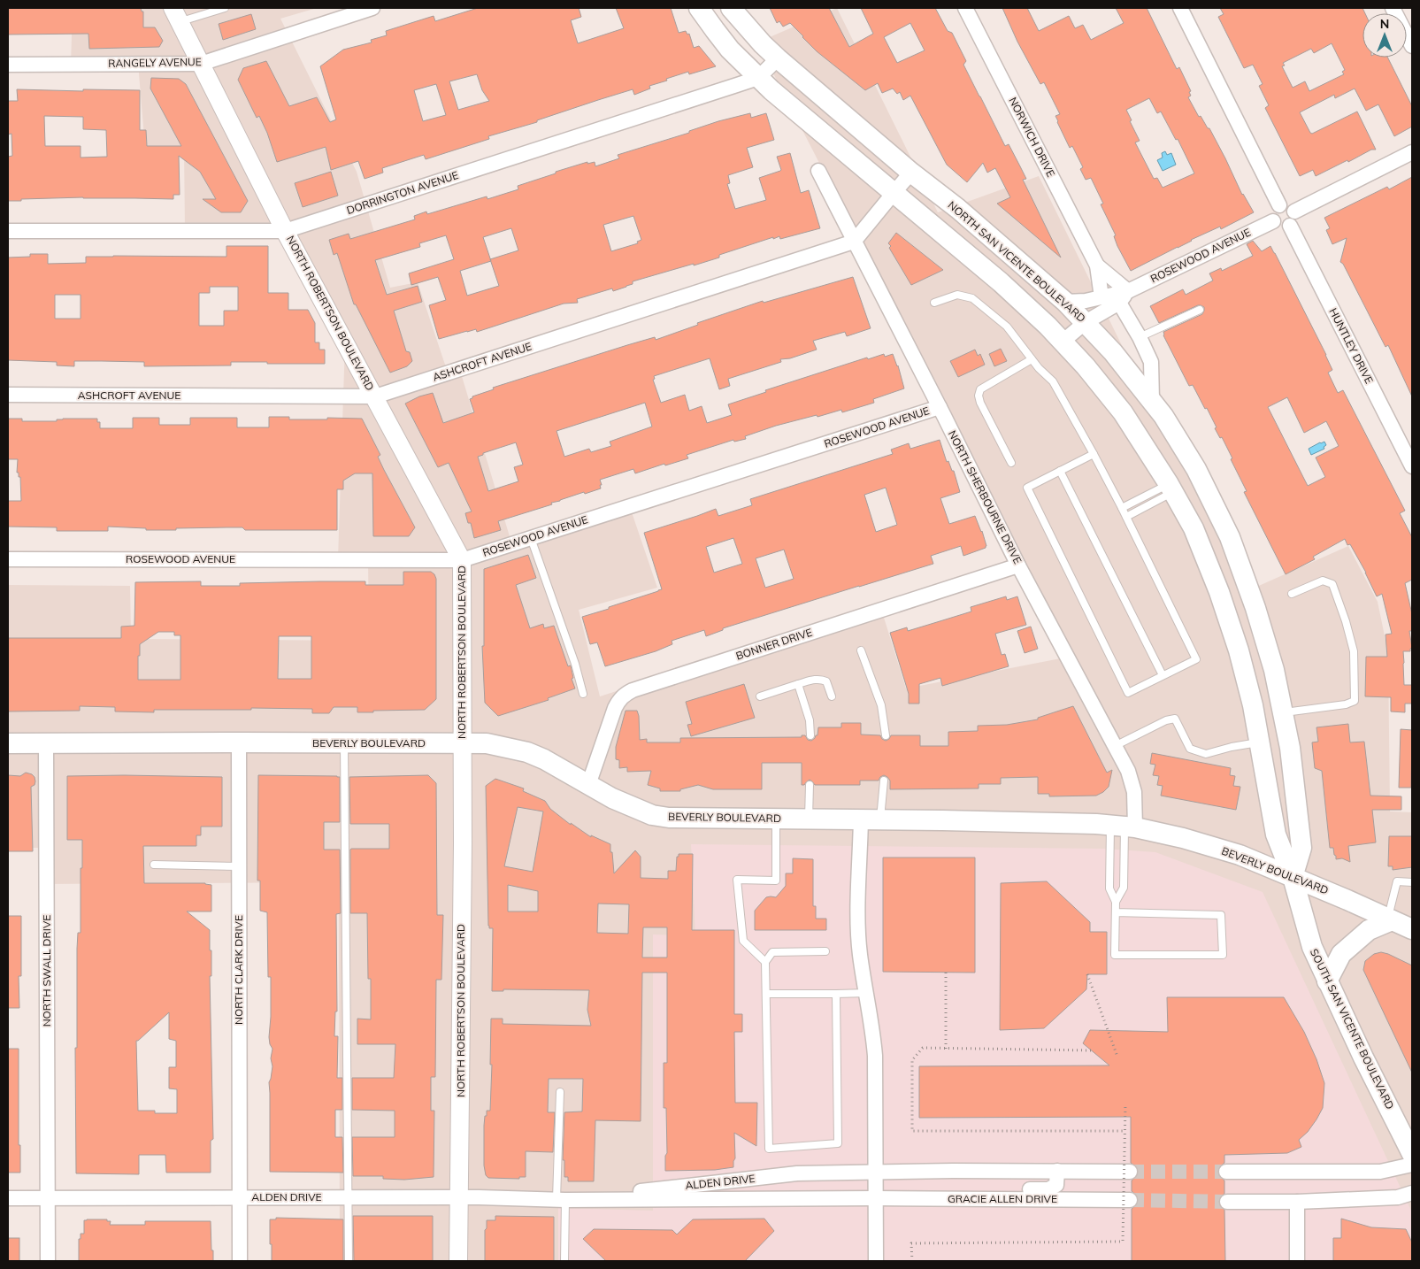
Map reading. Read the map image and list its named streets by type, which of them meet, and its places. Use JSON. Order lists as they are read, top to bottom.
{
  "streets": {
    "main road": ["NORTH SAN VICENTE BOULEVARD", "BEVERLY BOULEVARD", "SOUTH SAN VICENTE BOULEVARD"],
    "street": [
      "RANGELY AVENUE",
      "NORWICH DRIVE",
      "DORRINGTON AVENUE",
      "ROSEWOOD AVENUE",
      "NORTH ROBERTSON BOULEVARD",
      "HUNTLEY DRIVE",
      "ASHCROFT AVENUE",
      "NORTH SHERBOURNE DRIVE",
      "BONNER DRIVE",
      "NORTH CLARK DRIVE",
      "NORTH SWALL DRIVE",
      "ALDEN DRIVE",
      "GRACIE ALLEN DRIVE"
    ]
  },
  "crossings": [
    ["RANGELY AVENUE", "NORTH ROBERTSON BOULEVARD"],
    ["NORWICH DRIVE", "ROSEWOOD AVENUE"],
    ["DORRINGTON AVENUE", "NORTH SAN VICENTE BOULEVARD"],
    ["DORRINGTON AVENUE", "NORTH ROBERTSON BOULEVARD"],
    ["ROSEWOOD AVENUE", "NORTH SAN VICENTE BOULEVARD"],
    ["ROSEWOOD AVENUE", "NORTH ROBERTSON BOULEVARD"],
    ["ROSEWOOD AVENUE", "HUNTLEY DRIVE"],
    ["ROSEWOOD AVENUE", "NORTH SHERBOURNE DRIVE"],
    ["NORTH SAN VICENTE BOULEVARD", "BEVERLY BOULEVARD"],
    ["NORTH SAN VICENTE BOULEVARD", "SOUTH SAN VICENTE BOULEVARD"],
    ["NORTH ROBERTSON BOULEVARD", "ASHCROFT AVENUE"],
    ["NORTH ROBERTSON BOULEVARD", "BEVERLY BOULEVARD"],
    ["NORTH ROBERTSON BOULEVARD", "ALDEN DRIVE"],
    ["ASHCROFT AVENUE", "NORTH SHERBOURNE DRIVE"],
    ["NORTH SHERBOURNE DRIVE", "BONNER DRIVE"],
    ["NORTH SHERBOURNE DRIVE", "BEVERLY BOULEVARD"],
    ["BONNER DRIVE", "BEVERLY BOULEVARD"],
    ["BEVERLY BOULEVARD", "NORTH CLARK DRIVE"],
    ["BEVERLY BOULEVARD", "NORTH SWALL DRIVE"],
    ["BEVERLY BOULEVARD", "SOUTH SAN VICENTE BOULEVARD"],
    ["NORTH CLARK DRIVE", "ALDEN DRIVE"],
    ["NORTH SWALL DRIVE", "ALDEN DRIVE"],
    ["ALDEN DRIVE", "GRACIE ALLEN DRIVE"]
  ],
  "north": "top"
}
